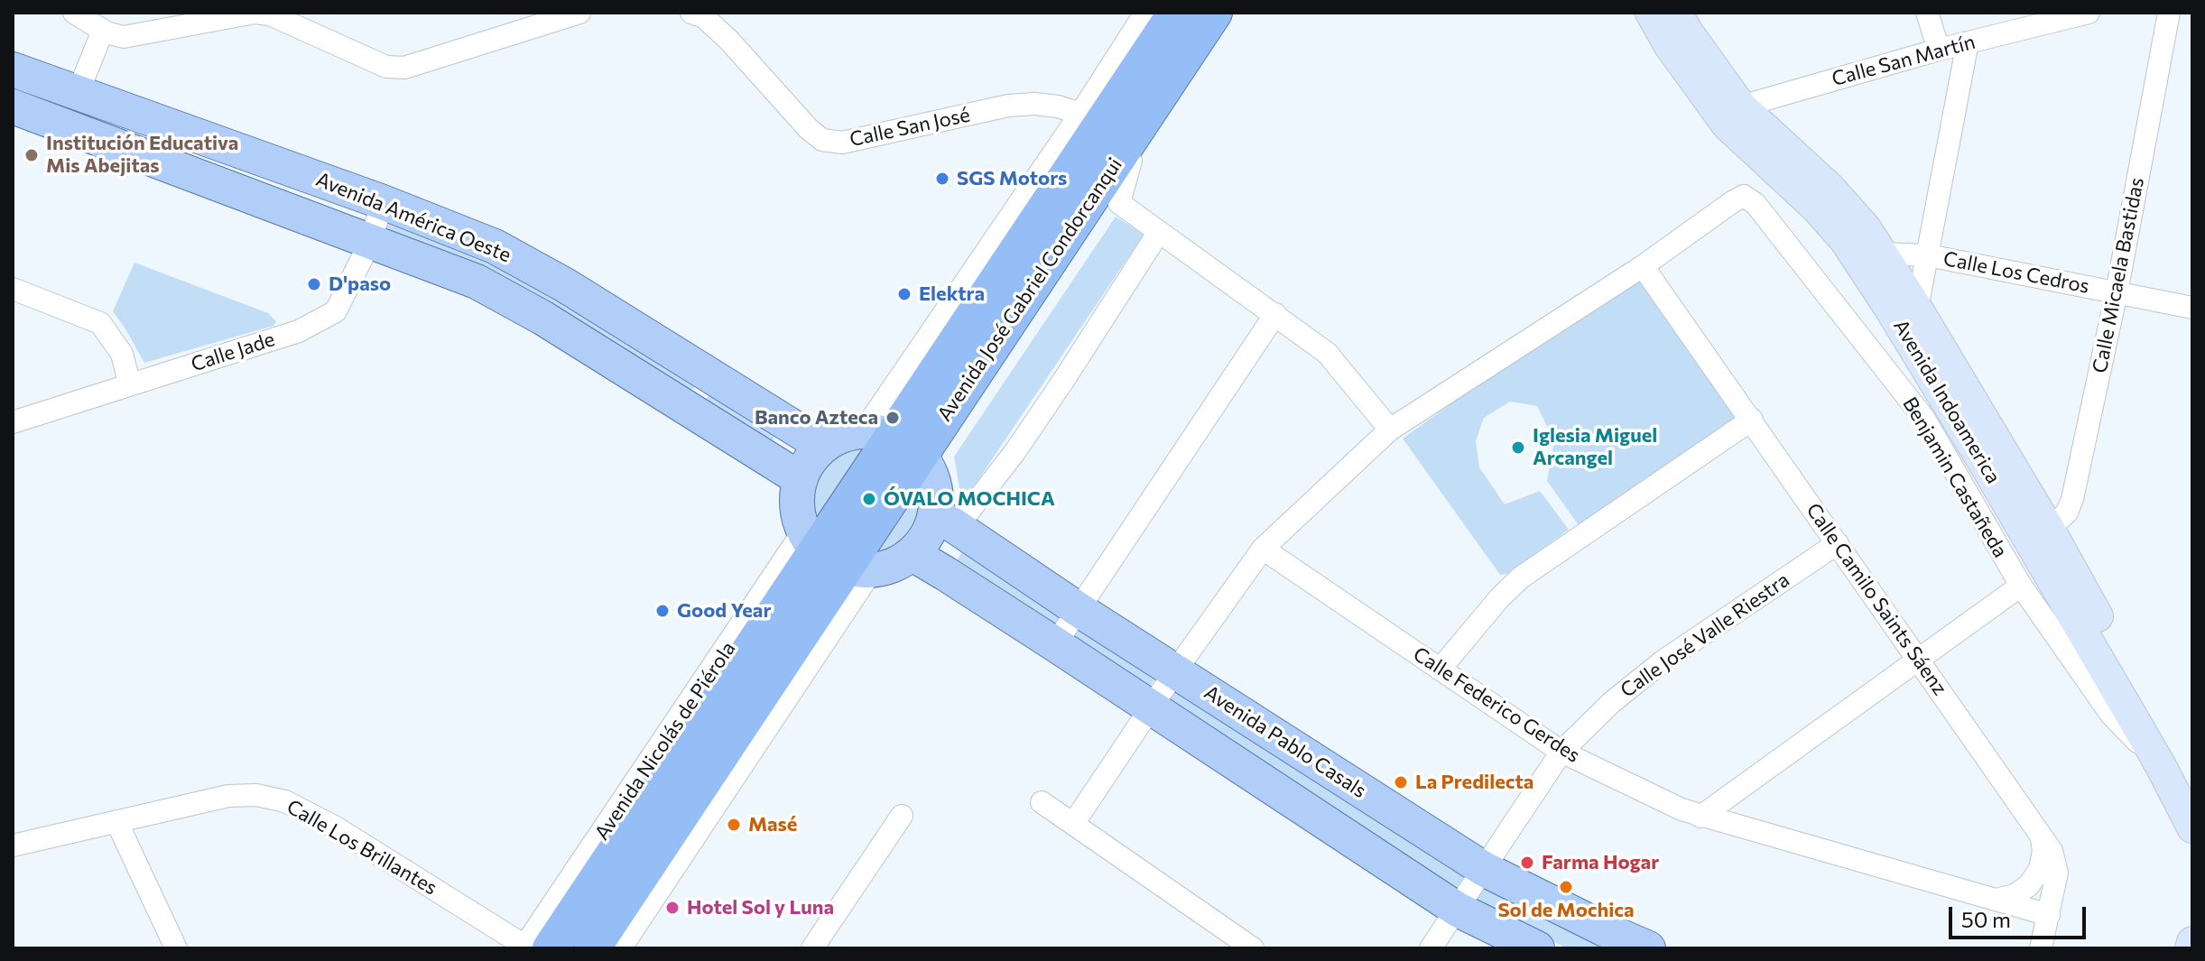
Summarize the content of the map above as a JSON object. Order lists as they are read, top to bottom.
{
  "streets": {
    "highway": ["Avenida José Gabriel Condorcanqui", "Avenida Nicolás de Piérola"],
    "main road": ["Avenida América Oeste", "Avenida Indoamerica", "Avenida Pablo Casals"],
    "street": [
      "Calle San Martín",
      "Calle San José",
      "Calle Los Cedros",
      "Calle Micaela Bastidas",
      "Calle Jade",
      "Benjamin Castañeda",
      "Calle Camilo Saints Sáenz",
      "Calle José Valle Riestra",
      "Calle Federico Gerdes",
      "Calle Los Brillantes"
    ]
  },
  "crossings": [
    ["Calle San Martín", "Avenida Indoamerica"],
    ["Calle San José", "Avenida José Gabriel Condorcanqui"],
    ["Avenida América Oeste", "Calle Jade"],
    ["Calle Los Cedros", "Calle Micaela Bastidas"],
    ["Calle Los Cedros", "Avenida Indoamerica"],
    ["Calle Micaela Bastidas", "Avenida Indoamerica"],
    ["Avenida José Gabriel Condorcanqui", "Avenida Nicolás de Piérola"],
    ["Avenida Indoamerica", "Benjamin Castañeda"],
    ["Benjamin Castañeda", "Calle Camilo Saints Sáenz"],
    ["Calle Camilo Saints Sáenz", "Calle José Valle Riestra"],
    ["Calle Camilo Saints Sáenz", "Calle Federico Gerdes"],
    ["Calle José Valle Riestra", "Calle Federico Gerdes"],
    ["Calle José Valle Riestra", "Avenida Pablo Casals"],
    ["Avenida Nicolás de Piérola", "Calle Los Brillantes"]
  ],
  "places": [
    "Institución Educativa Mis Abejitas",
    "SGS Motors",
    "D'paso",
    "Elektra",
    "Banco Azteca",
    "Iglesia Miguel Arcangel",
    "ÓVALO MOCHICA",
    "Good Year",
    "La Predilecta",
    "Masé",
    "Farma Hogar",
    "Sol de Mochica",
    "Hotel Sol y Luna"
  ],
  "scale_bar": "50 m"
}
